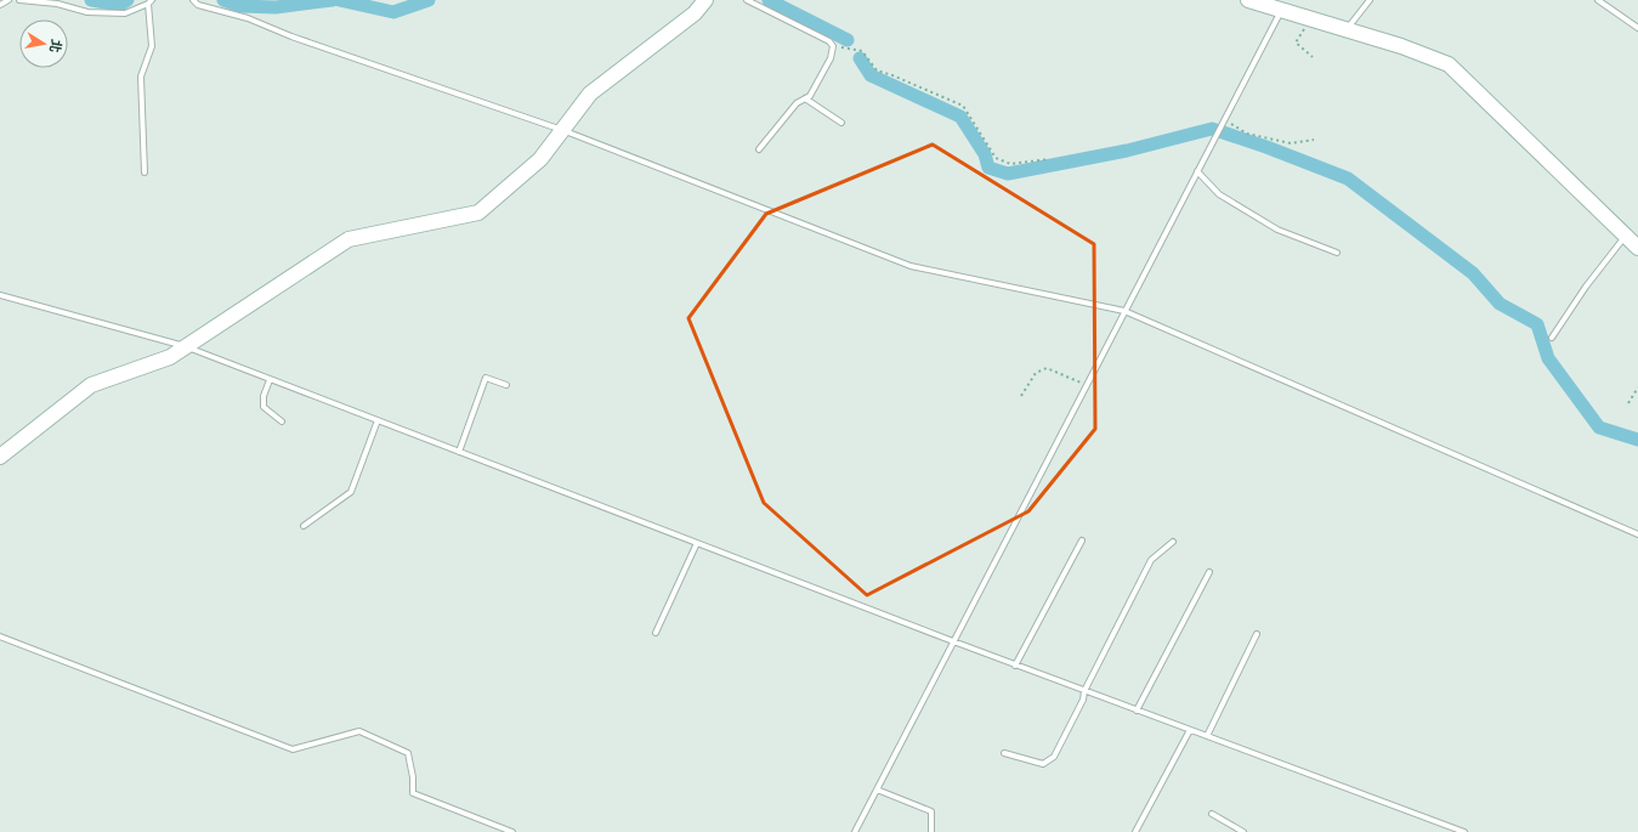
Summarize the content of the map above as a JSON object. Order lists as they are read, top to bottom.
{
  "north": "right"
}
